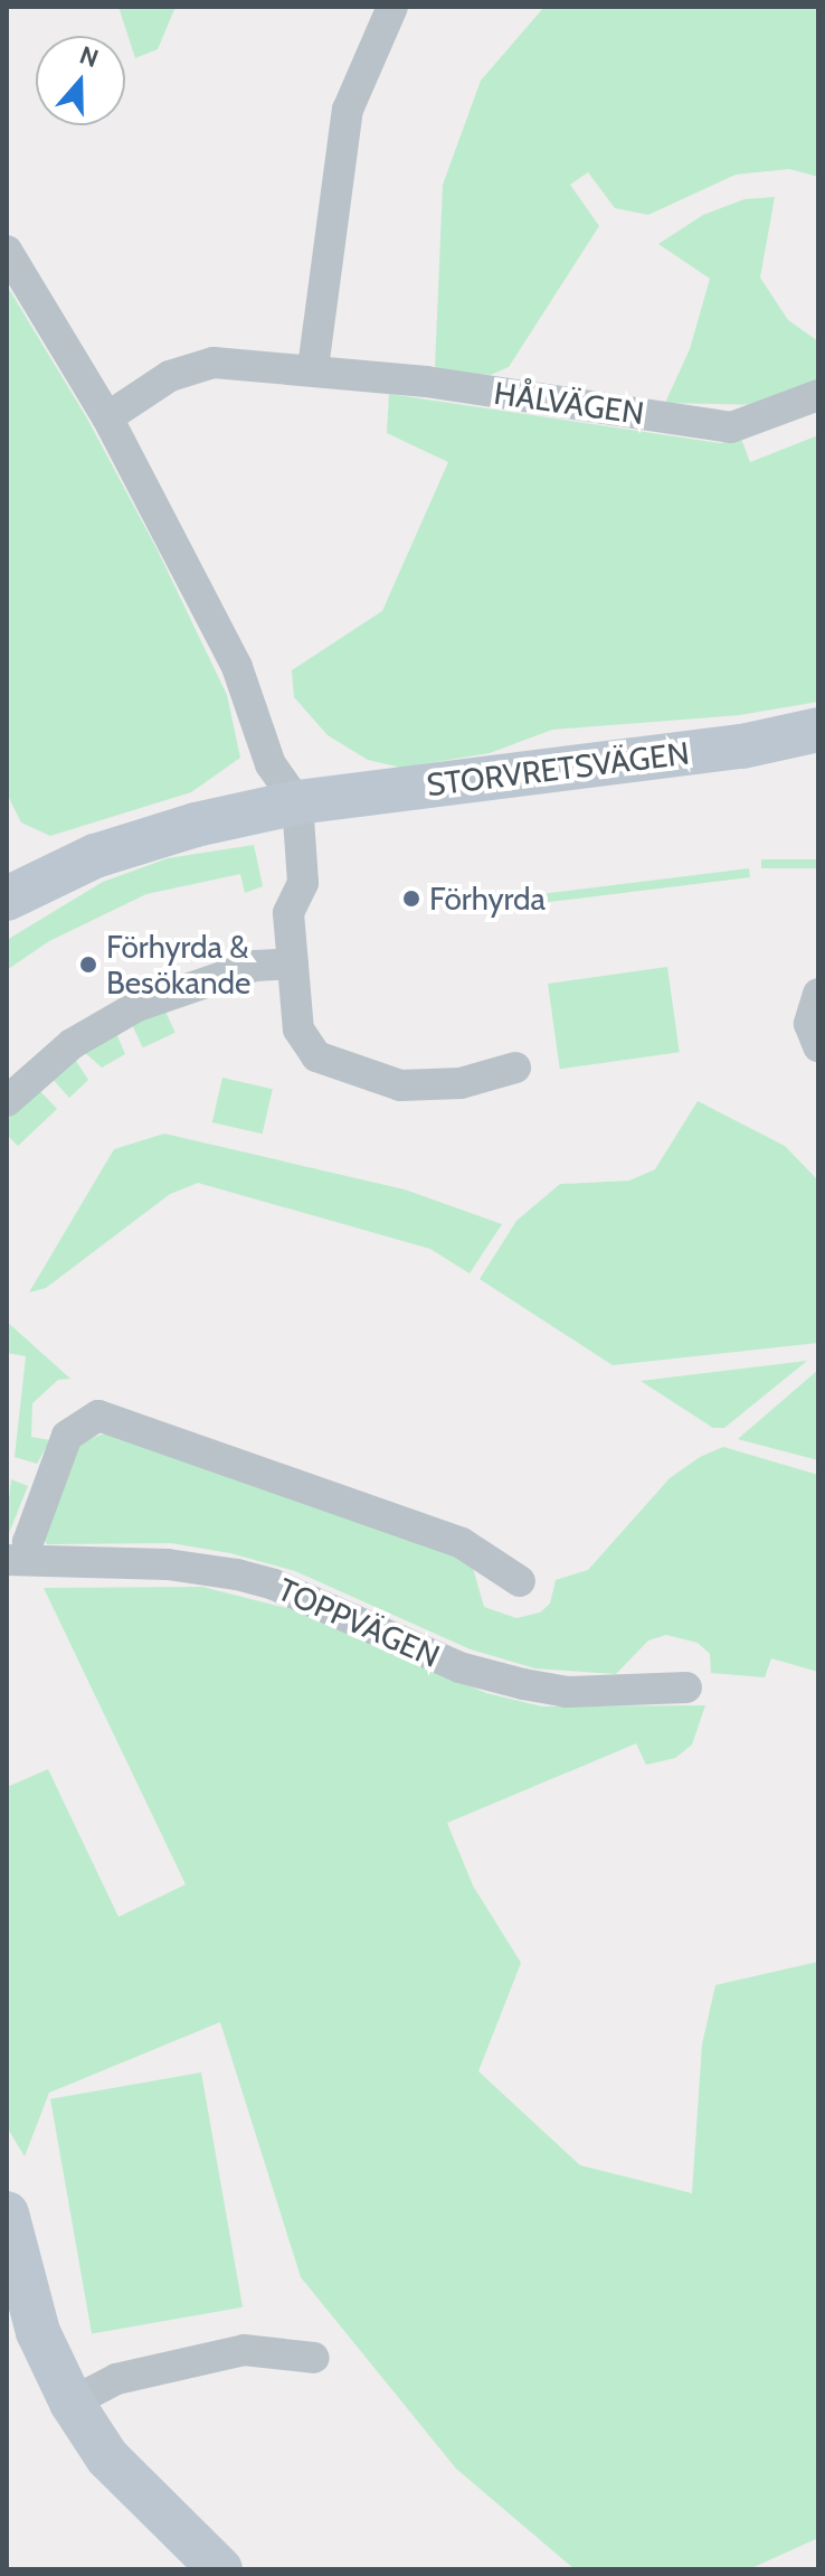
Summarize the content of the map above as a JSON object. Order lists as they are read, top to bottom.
{
  "streets": {
    "street": ["HÅLVÄGEN", "STORVRETSVÄGEN", "TOPPVÄGEN"]
  },
  "places": ["Förhyrda", "Förhyrda & Besökande"],
  "north": "top"
}
